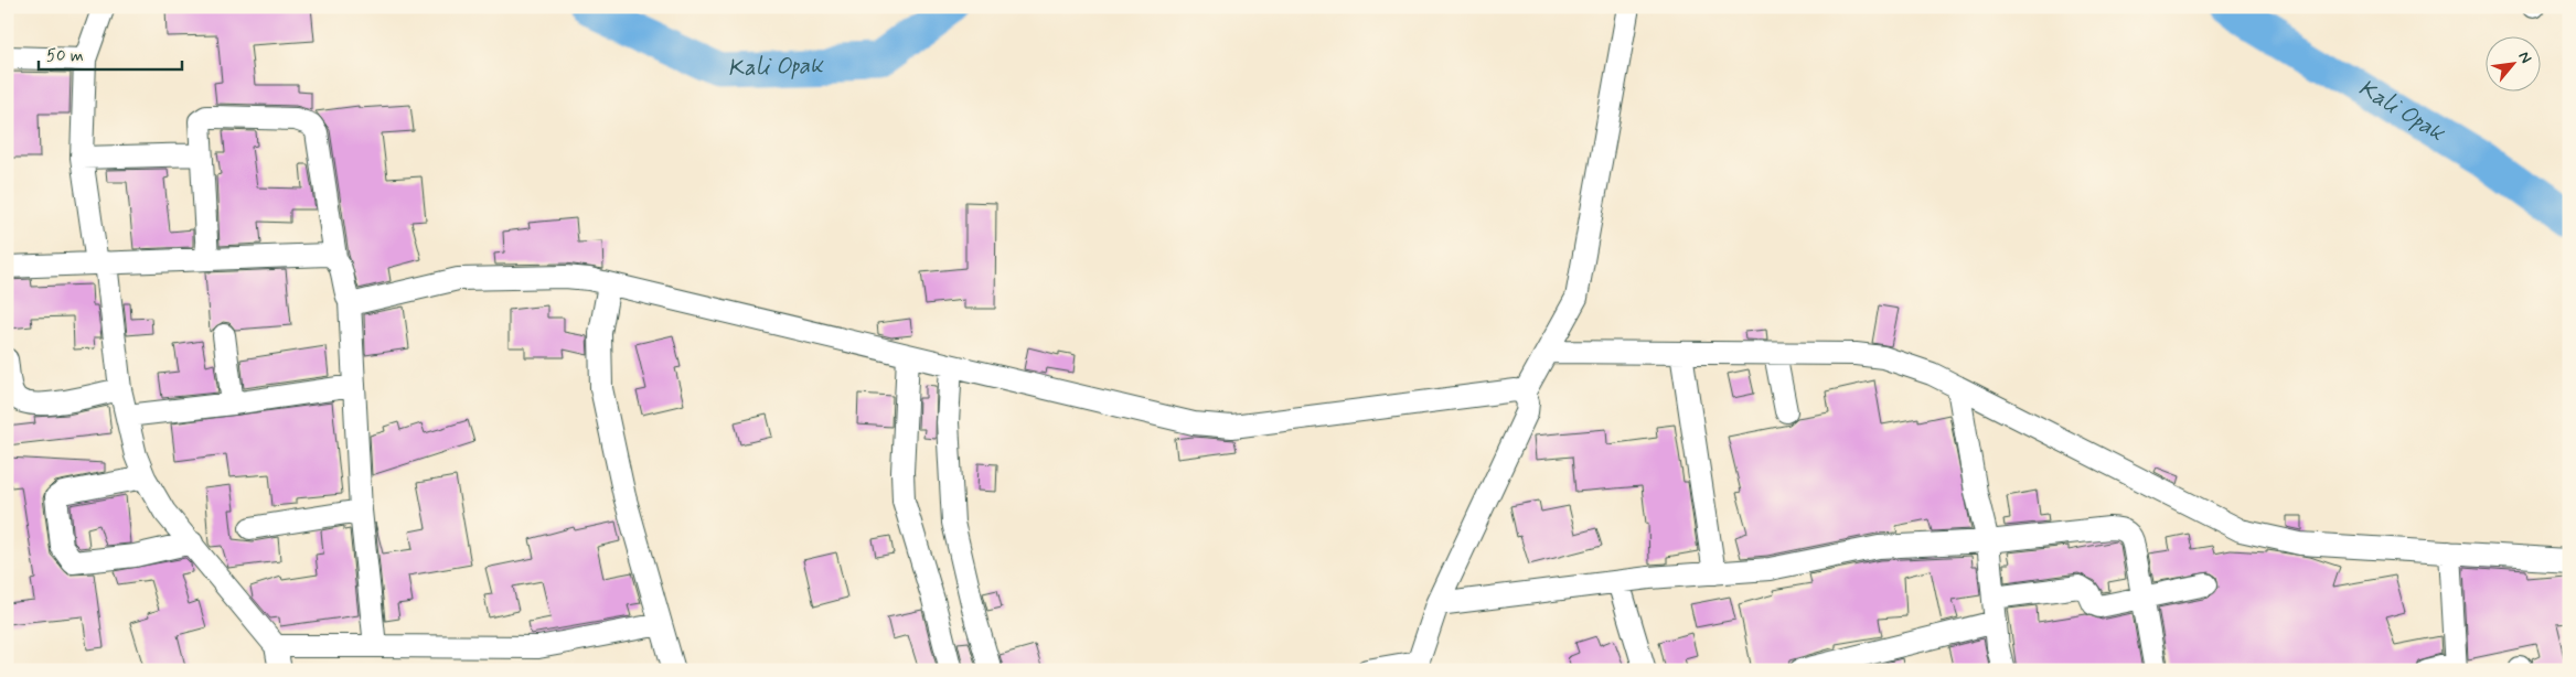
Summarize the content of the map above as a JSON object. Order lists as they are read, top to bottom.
{
  "water": ["Kali Opak"],
  "scale_bar": "50 m",
  "north": "top right"
}
